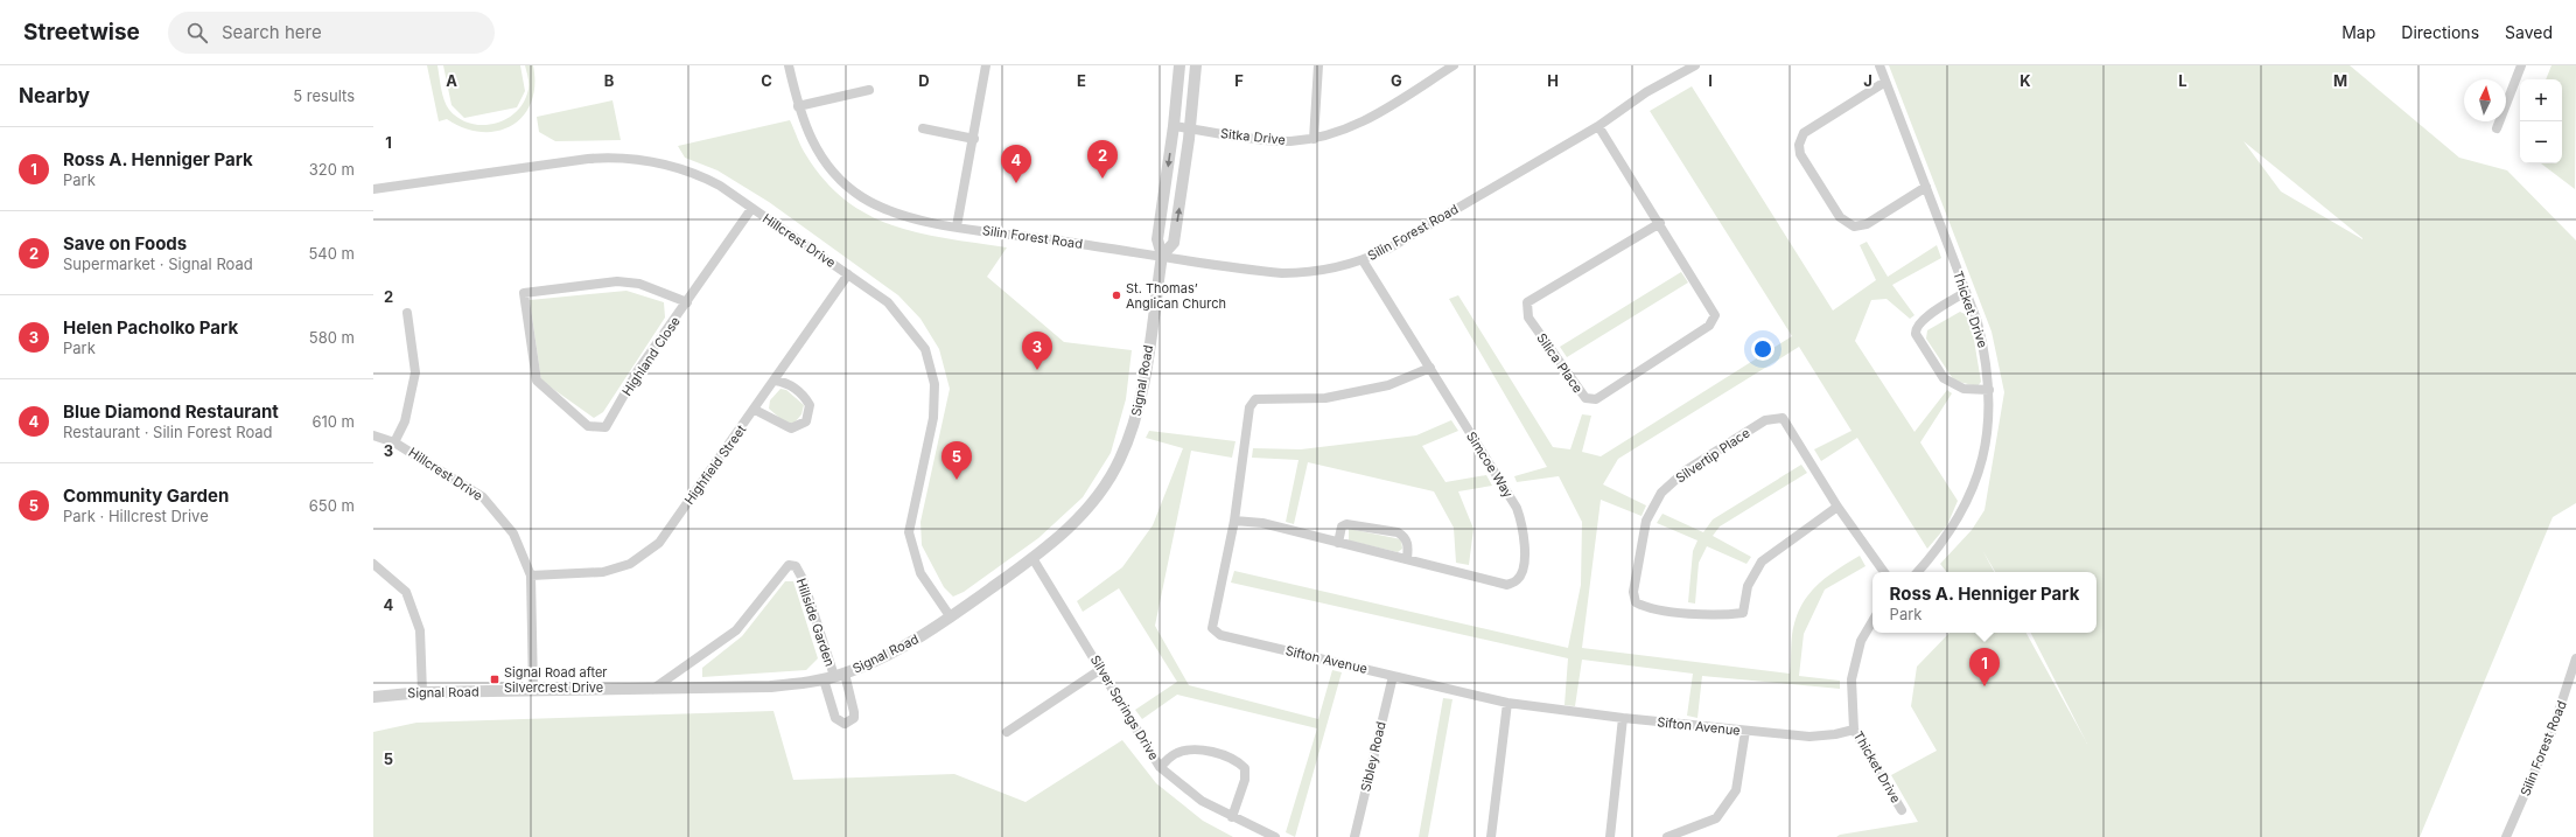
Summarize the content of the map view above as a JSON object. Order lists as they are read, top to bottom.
{
  "streets": {
    "street": [
      "Sitka Drive",
      "Silin Forest Road",
      "Hillcrest Drive",
      "Thicket Drive",
      "Highland Close",
      "Silica Place",
      "Signal Road",
      "Silvertip Place",
      "Highfield Street",
      "Simcoe Way",
      "Hillside Garden",
      "Sifton Avenue",
      "Silver Springs Drive",
      "Sibley Road"
    ]
  },
  "crossings": [
    ["Sitka Drive", "Signal Road"],
    ["Silin Forest Road", "Silica Place"],
    ["Silin Forest Road", "Signal Road"],
    ["Silin Forest Road", "Simcoe Way"],
    ["Hillcrest Drive", "Highland Close"],
    ["Hillcrest Drive", "Signal Road"],
    ["Hillcrest Drive", "Highfield Street"],
    ["Thicket Drive", "Sifton Avenue"],
    ["Signal Road", "Hillside Garden"],
    ["Signal Road", "Silver Springs Drive"],
    ["Simcoe Way", "Sifton Avenue"],
    ["Sifton Avenue", "Sibley Road"]
  ],
  "places": {
    "other": ["St. Thomas’ Anglican Church"],
    "transit": ["Signal Road after Silvercrest Drive"]
  },
  "north": "top",
  "page": {
    "header": "Streetwise",
    "search": "Search here",
    "nav": ["Map", "Directions", "Saved"],
    "heading": ["Nearby", "5 results"],
    "map_buttons": ["+", "−"],
    "list": [
      {
        "mark": "1",
        "name": "Ross A. Henniger Park",
        "note": "Park",
        "value": "320 m"
      },
      {
        "mark": "2",
        "name": "Save on Foods",
        "note": "Supermarket · Signal Road",
        "value": "540 m"
      },
      {
        "mark": "3",
        "name": "Helen Pacholko Park",
        "note": "Park",
        "value": "580 m"
      },
      {
        "mark": "4",
        "name": "Blue Diamond Restaurant",
        "note": "Restaurant · Silin Forest Road",
        "value": "610 m"
      },
      {
        "mark": "5",
        "name": "Community Garden",
        "note": "Park · Hillcrest Drive",
        "value": "650 m"
      }
    ],
    "pins": [
      "2",
      "4",
      "3",
      "5",
      "1"
    ],
    "popup": ["Ross A. Henniger Park", "Park"]
  },
  "grid": {
    "columns": [
      "A",
      "B",
      "C",
      "D",
      "E",
      "F",
      "G",
      "H",
      "I",
      "J",
      "K",
      "L",
      "M"
    ],
    "rows": [
      "1",
      "2",
      "3",
      "4",
      "5"
    ]
  }
}
